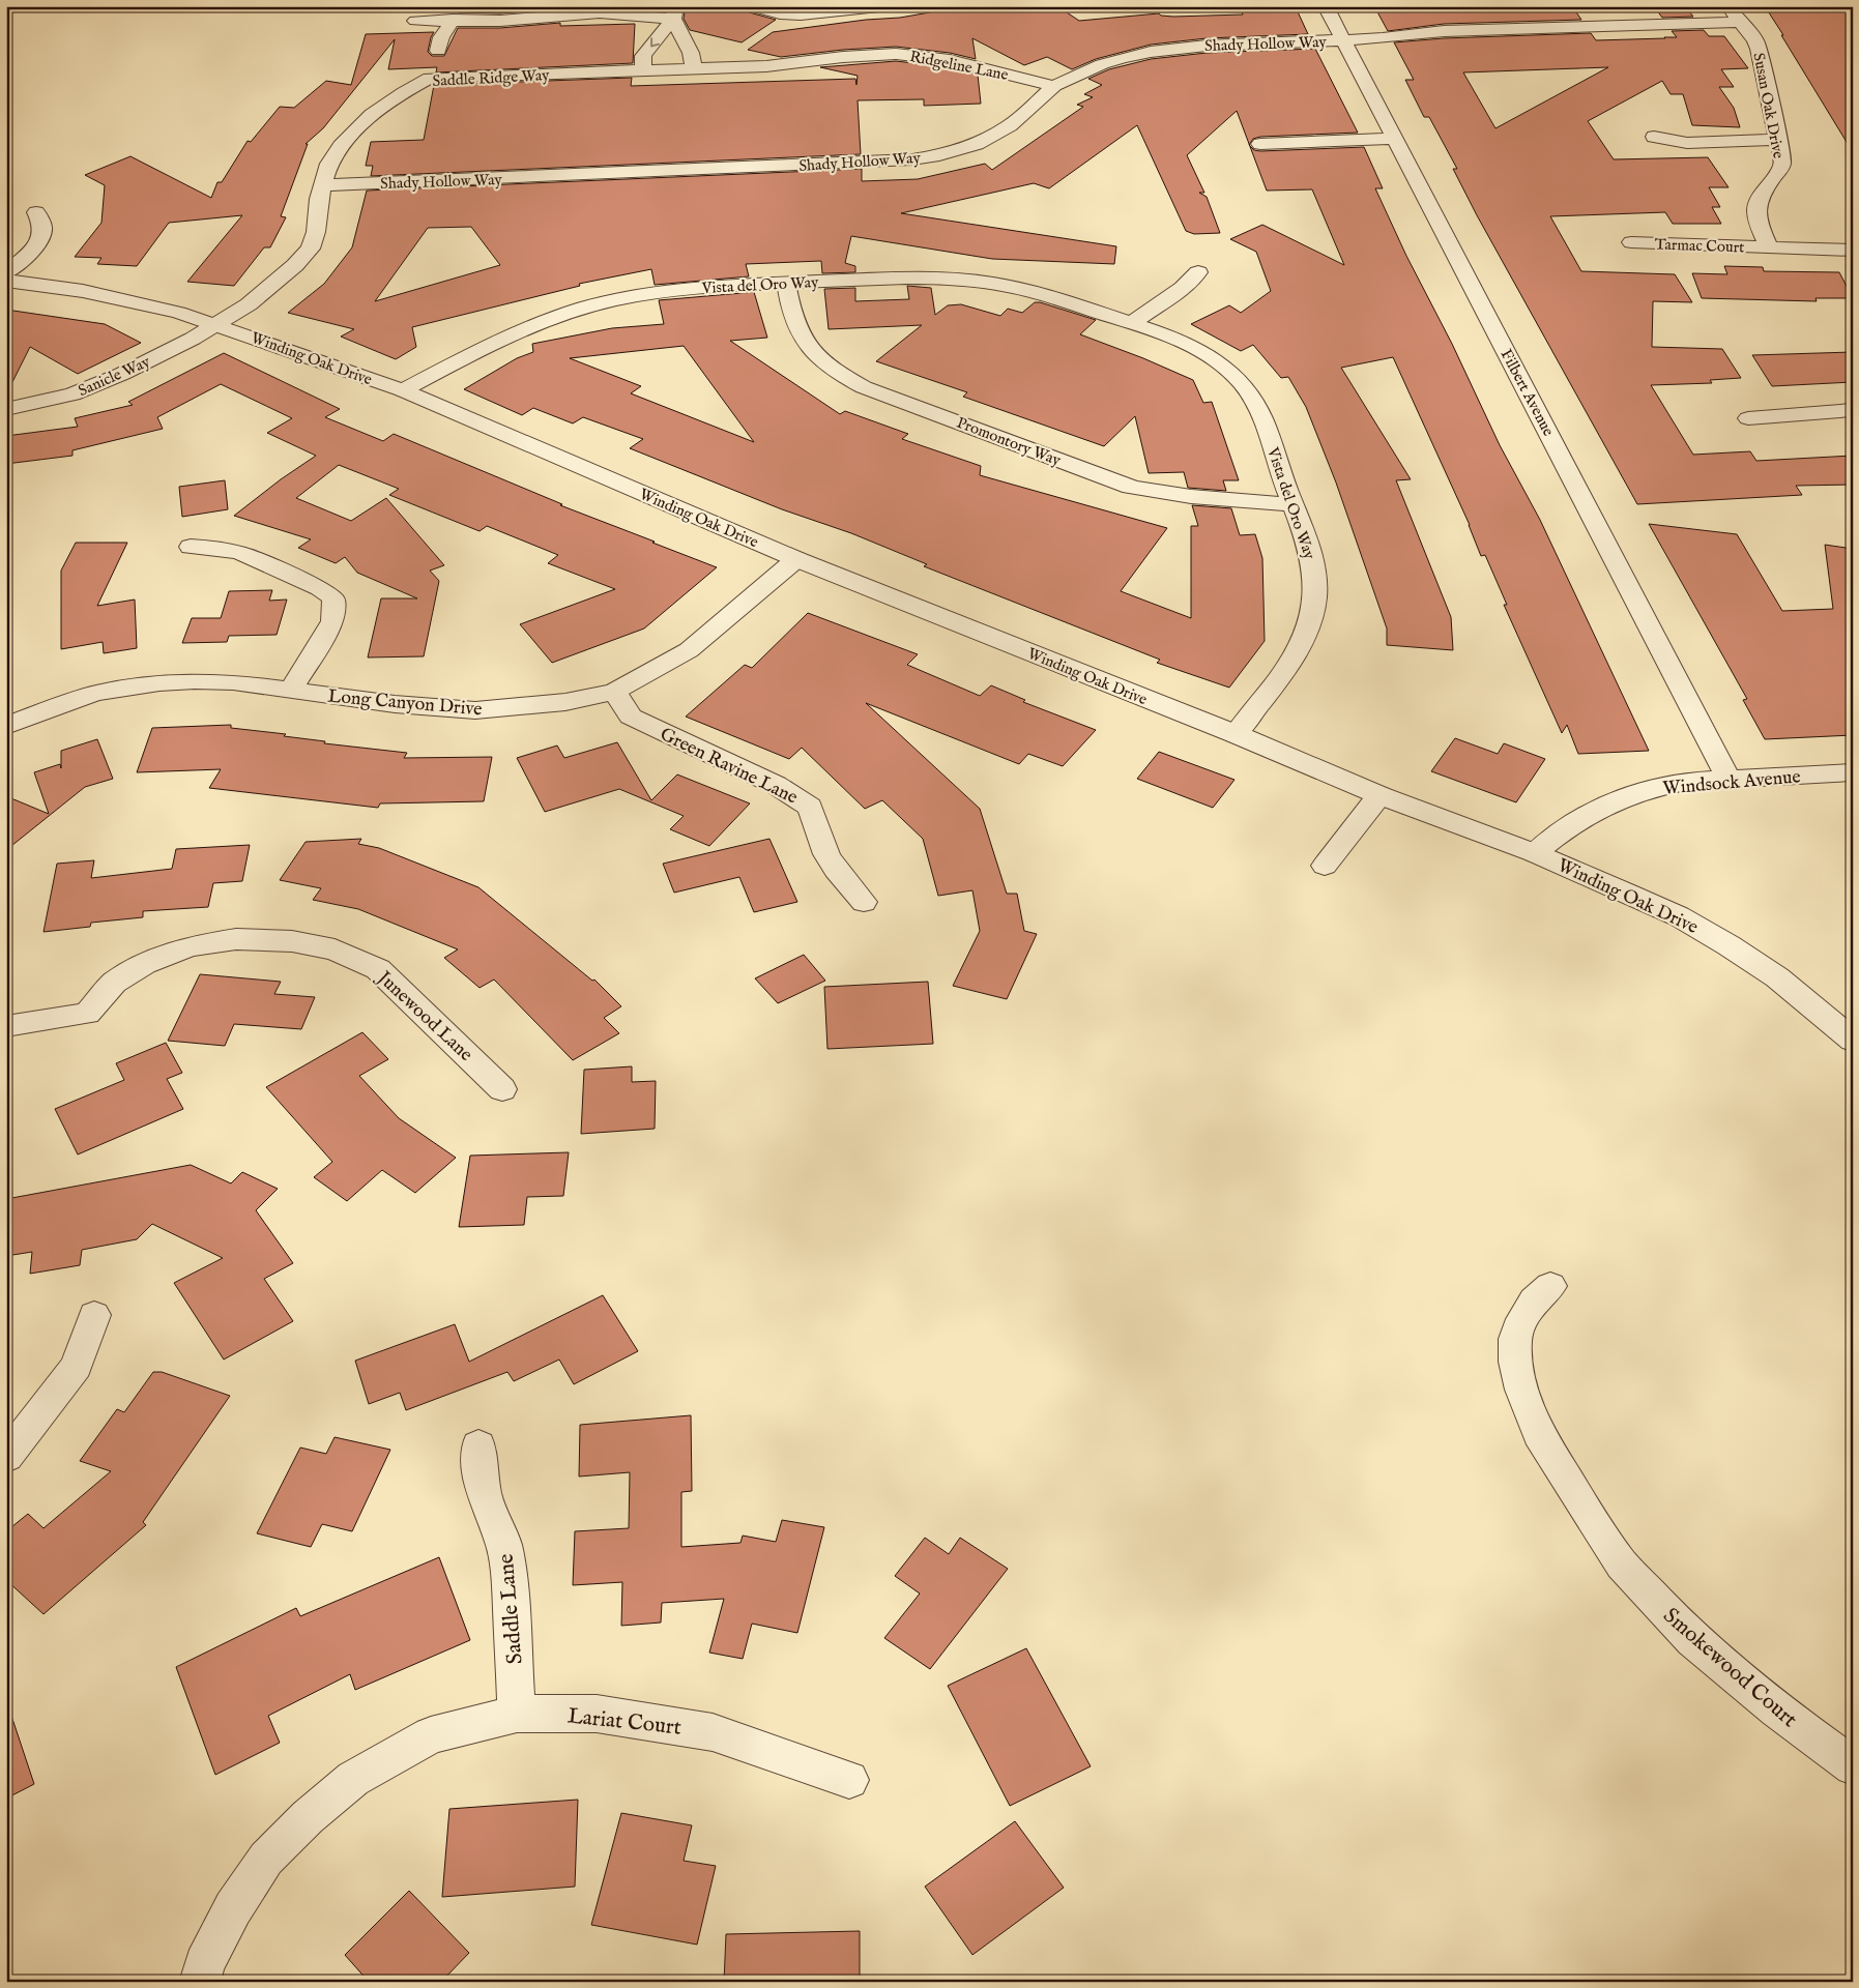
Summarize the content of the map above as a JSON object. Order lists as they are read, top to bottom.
{
  "streets": {
    "street": [
      "Shady Hollow Way",
      "Ridgeline Lane",
      "Saddle Ridge Way",
      "Susan Oak Drive",
      "Tarmac Court",
      "Vista del Oro Way",
      "Winding Oak Drive",
      "Sanicle Way",
      "Filbert Avenue",
      "Promontory Way",
      "Long Canyon Drive",
      "Green Ravine Lane",
      "Windsock Avenue",
      "Junewood Lane",
      "Saddle Lane",
      "Smokewood Court",
      "Lariat Court"
    ]
  },
  "crossings": [
    ["Shady Hollow Way", "Ridgeline Lane"],
    ["Shady Hollow Way", "Saddle Ridge Way"],
    ["Shady Hollow Way", "Susan Oak Drive"],
    ["Shady Hollow Way", "Filbert Avenue"],
    ["Ridgeline Lane", "Saddle Ridge Way"],
    ["Saddle Ridge Way", "Winding Oak Drive"],
    ["Saddle Ridge Way", "Sanicle Way"],
    ["Susan Oak Drive", "Tarmac Court"],
    ["Vista del Oro Way", "Winding Oak Drive"],
    ["Vista del Oro Way", "Promontory Way"],
    ["Winding Oak Drive", "Sanicle Way"],
    ["Winding Oak Drive", "Long Canyon Drive"],
    ["Winding Oak Drive", "Windsock Avenue"],
    ["Filbert Avenue", "Windsock Avenue"],
    ["Long Canyon Drive", "Green Ravine Lane"],
    ["Saddle Lane", "Lariat Court"]
  ]
}
